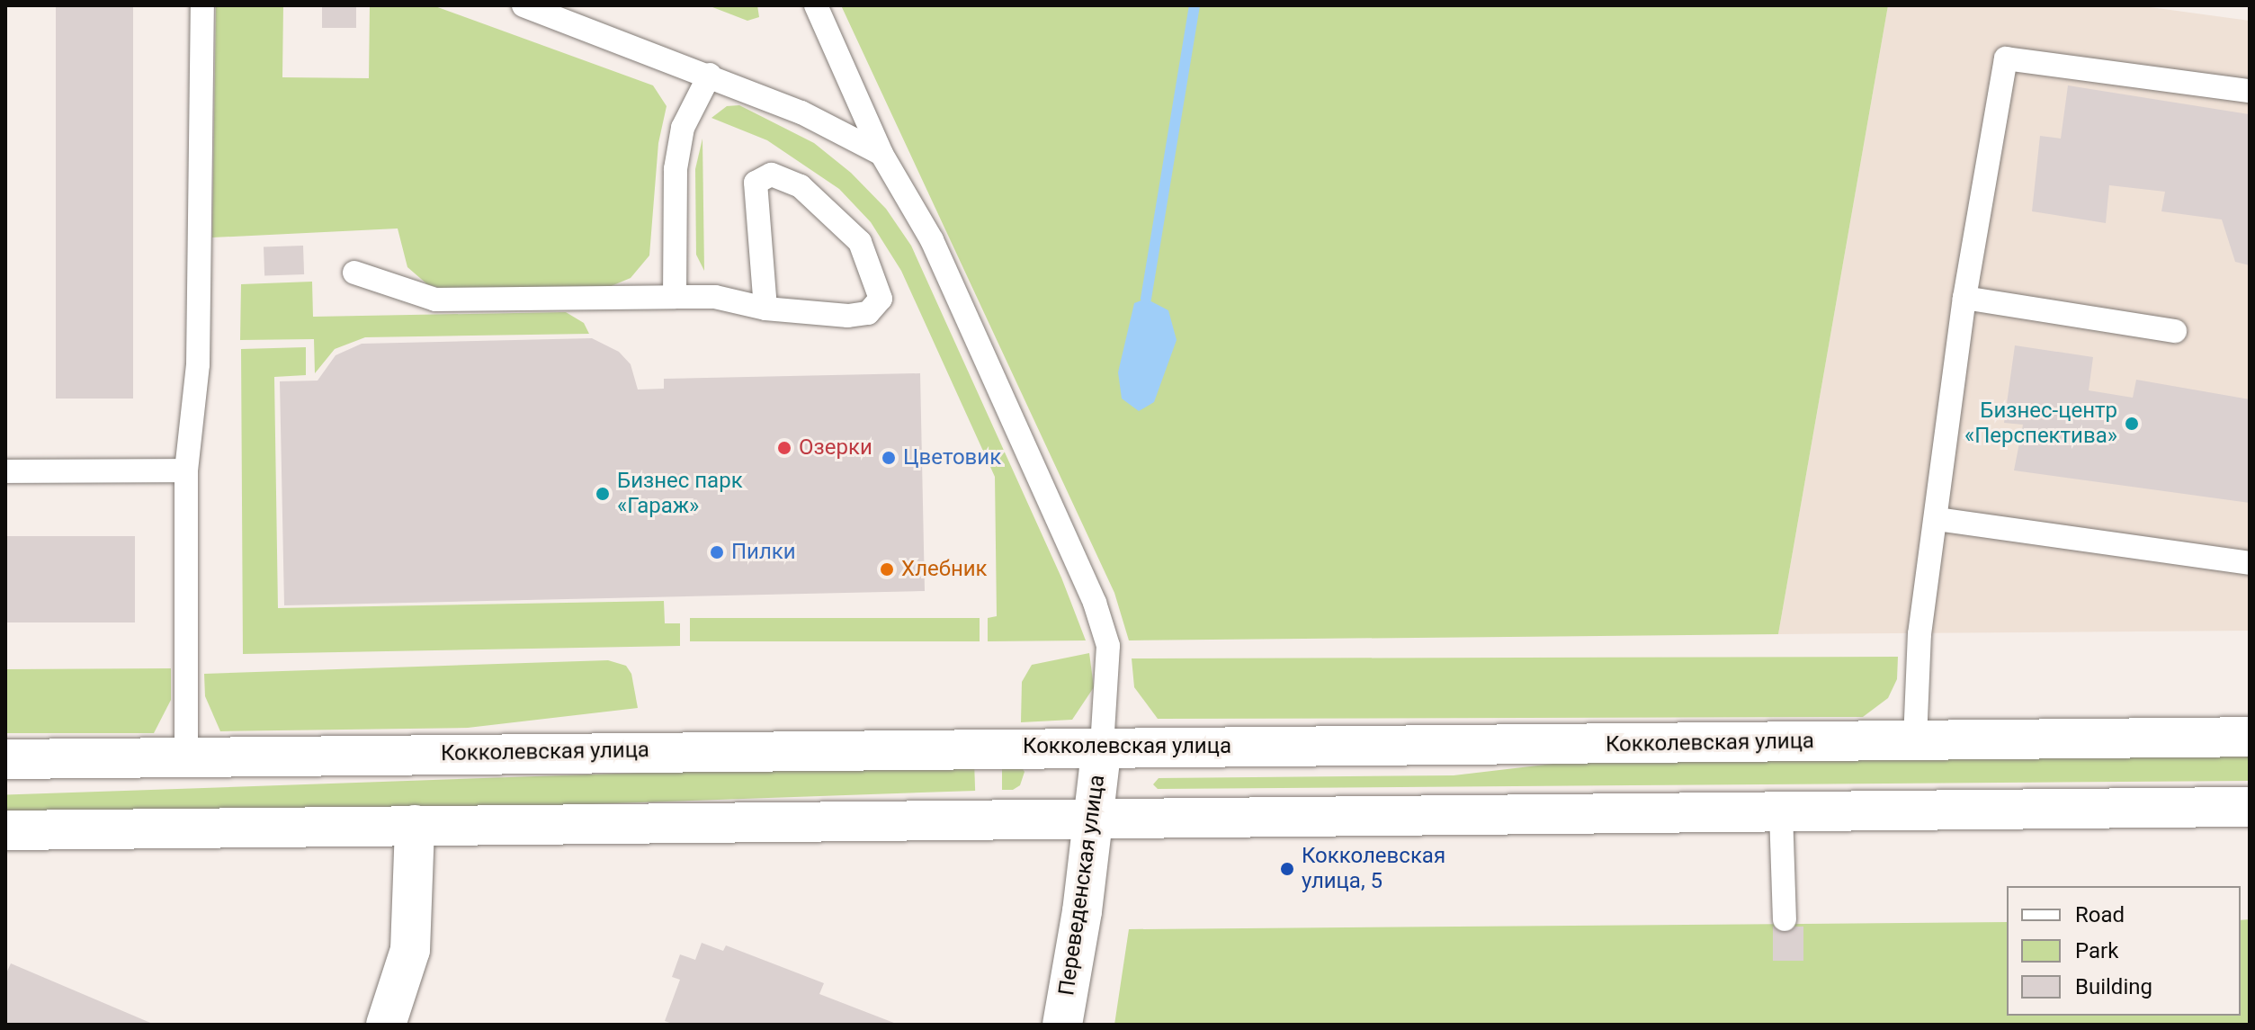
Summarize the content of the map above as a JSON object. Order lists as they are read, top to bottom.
{
  "streets": {
    "street": ["Кокколевская улица", "Переведенская улица"]
  },
  "crossings": [
    ["Кокколевская улица", "Переведенская улица"]
  ],
  "places": [
    "Бизнес-центр «Перспектива»",
    "Озерки",
    "Цветовик",
    "Бизнес парк «Гараж»",
    "Пилки",
    "Хлебник",
    "Кокколевская улица, 5"
  ],
  "legend": ["Road", "Park", "Building"]
}
